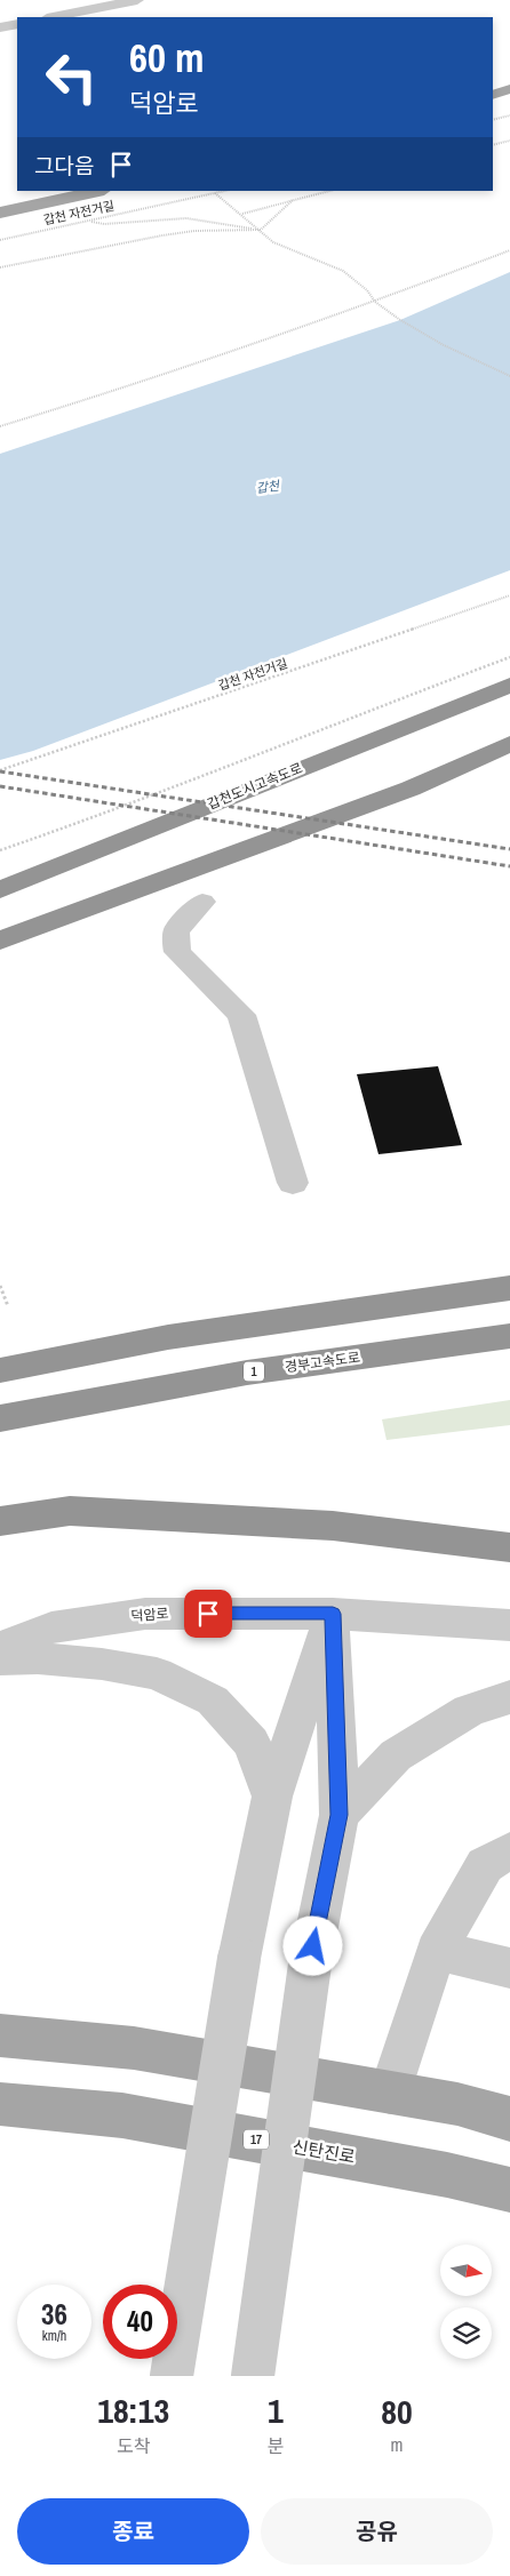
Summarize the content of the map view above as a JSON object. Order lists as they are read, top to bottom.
{
  "streets": {
    "highway": ["갑천도시고속도로", "경부고속도로", "1"],
    "main road": ["17", "신탄진로"],
    "street": ["덕암로"],
    "path": ["갑천 자전거길"]
  },
  "water": ["갑천"],
  "north": "right",
  "page": {
    "turn": ["60 m", "덕암로"],
    "then": "그다음",
    "speed": "36 km/h",
    "limit": "40",
    "eta": [
      "18:13",
      "도착",
      "1",
      "분",
      "80",
      "m"
    ],
    "buttons": ["종료", "공유"]
  }
}
